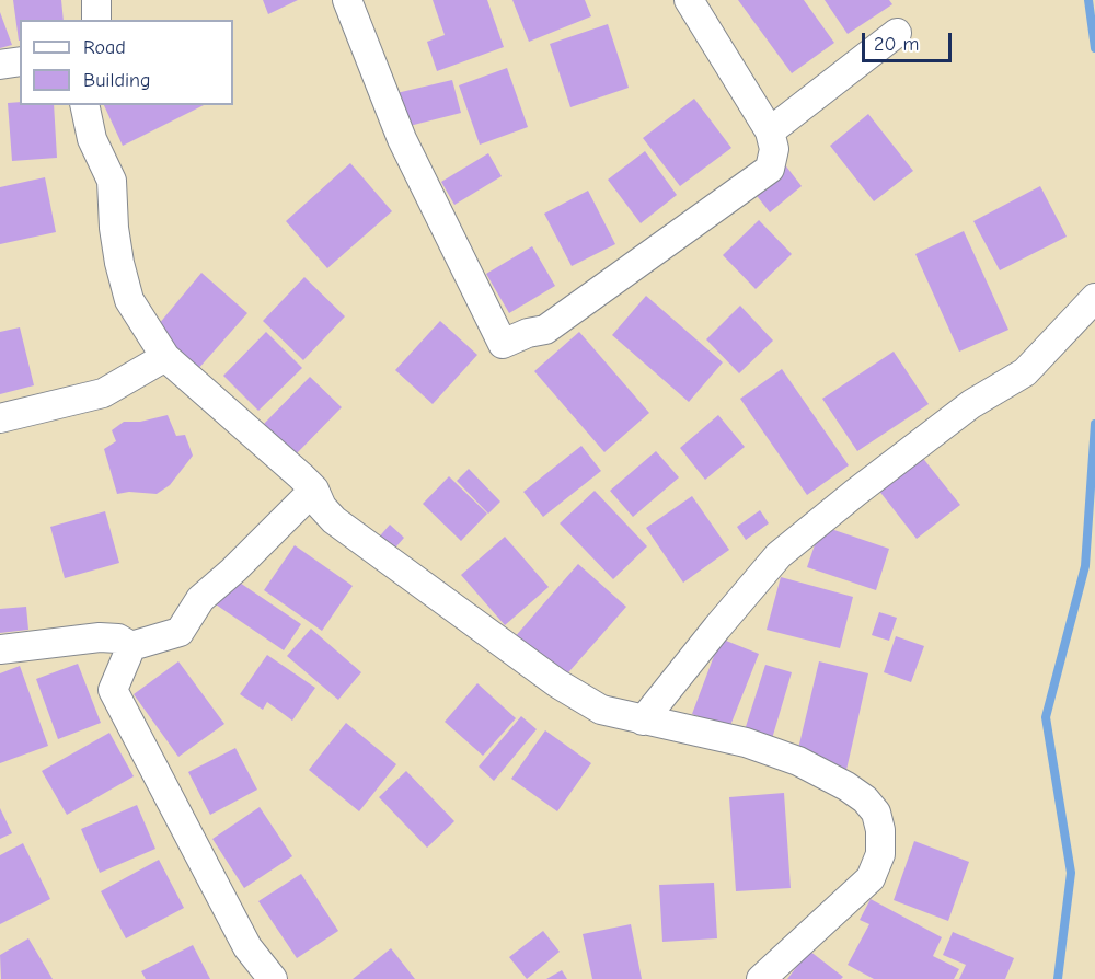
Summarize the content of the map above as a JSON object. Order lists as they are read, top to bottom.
{
  "legend": ["Road", "Building"],
  "scale_bar": "20 m"
}
